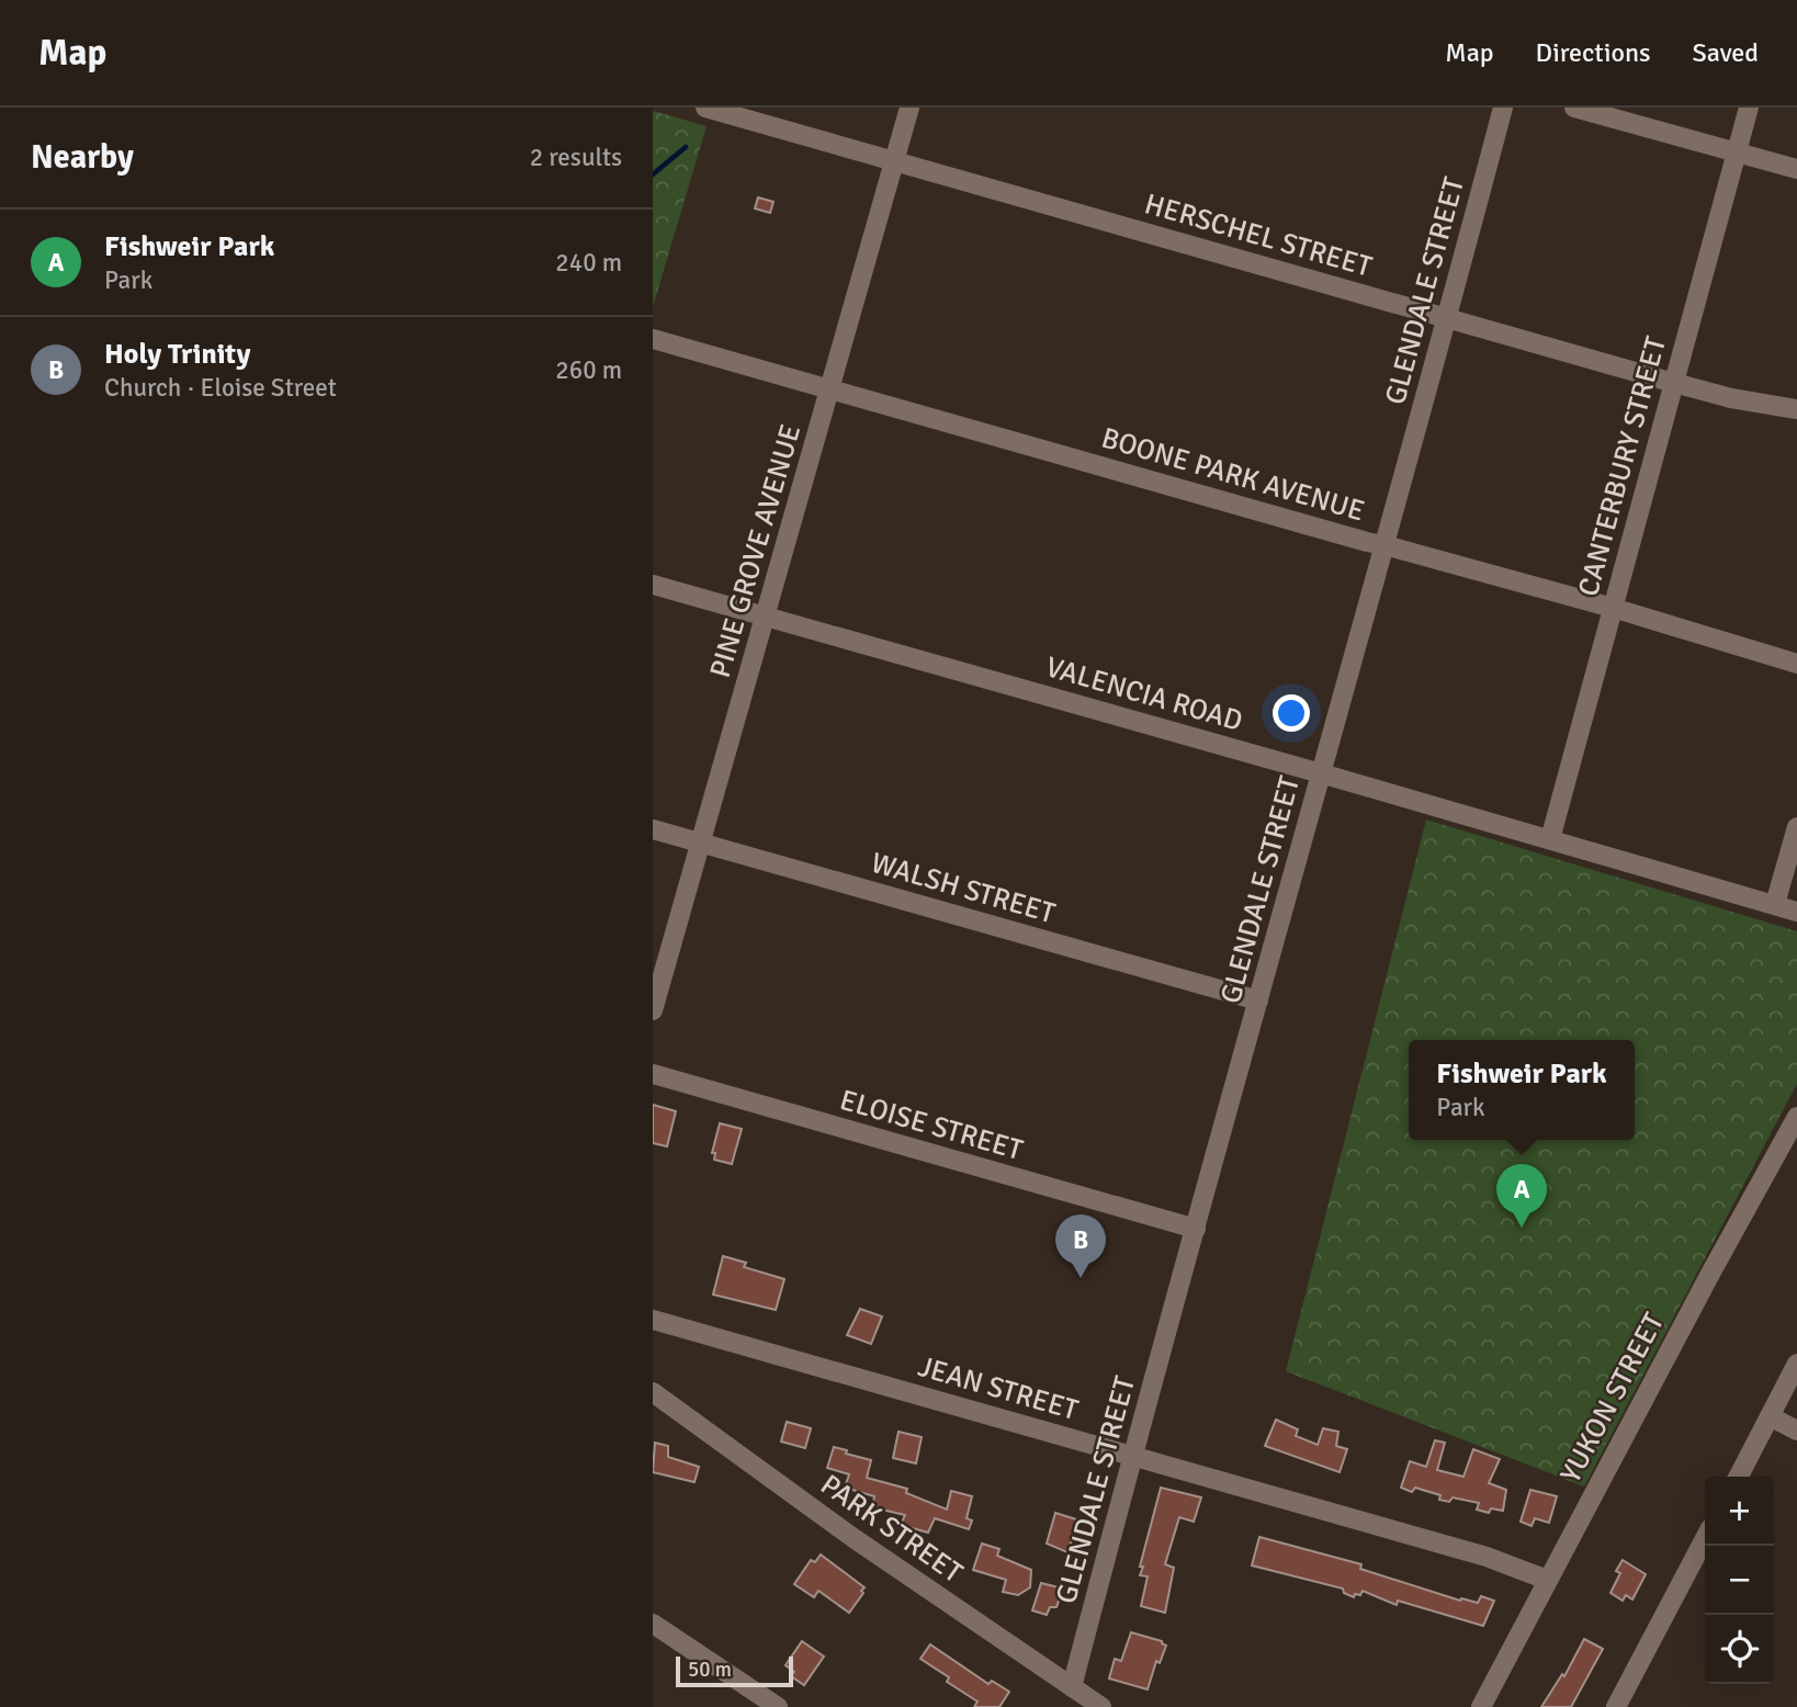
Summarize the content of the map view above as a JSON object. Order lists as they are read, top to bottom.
{
  "streets": {
    "street": [
      "HERSCHEL STREET",
      "GLENDALE STREET",
      "CANTERBURY STREET",
      "BOONE PARK AVENUE",
      "PINE GROVE AVENUE",
      "VALENCIA ROAD",
      "WALSH STREET",
      "ELOISE STREET",
      "JEAN STREET",
      "YUKON STREET",
      "PARK STREET"
    ]
  },
  "crossings": [
    ["HERSCHEL STREET", "GLENDALE STREET"],
    ["HERSCHEL STREET", "CANTERBURY STREET"],
    ["HERSCHEL STREET", "PINE GROVE AVENUE"],
    ["GLENDALE STREET", "BOONE PARK AVENUE"],
    ["GLENDALE STREET", "VALENCIA ROAD"],
    ["GLENDALE STREET", "WALSH STREET"],
    ["GLENDALE STREET", "ELOISE STREET"],
    ["GLENDALE STREET", "JEAN STREET"],
    ["GLENDALE STREET", "PARK STREET"],
    ["CANTERBURY STREET", "BOONE PARK AVENUE"],
    ["CANTERBURY STREET", "VALENCIA ROAD"],
    ["BOONE PARK AVENUE", "PINE GROVE AVENUE"],
    ["PINE GROVE AVENUE", "VALENCIA ROAD"],
    ["PINE GROVE AVENUE", "WALSH STREET"],
    ["JEAN STREET", "YUKON STREET"]
  ],
  "scale_bar": "50 m",
  "page": {
    "header": "Map",
    "nav": ["Map", "Directions", "Saved"],
    "heading": ["Nearby", "2 results"],
    "list": [
      {
        "mark": "A",
        "name": "Fishweir Park",
        "note": "Park",
        "value": "240 m"
      },
      {
        "mark": "B",
        "name": "Holy Trinity",
        "note": "Church · Eloise Street",
        "value": "260 m"
      }
    ],
    "popup": ["Fishweir Park", "Park"],
    "pins": ["A", "B"],
    "map_buttons": ["+", "−"],
    "scale": "50 m"
  }
}
